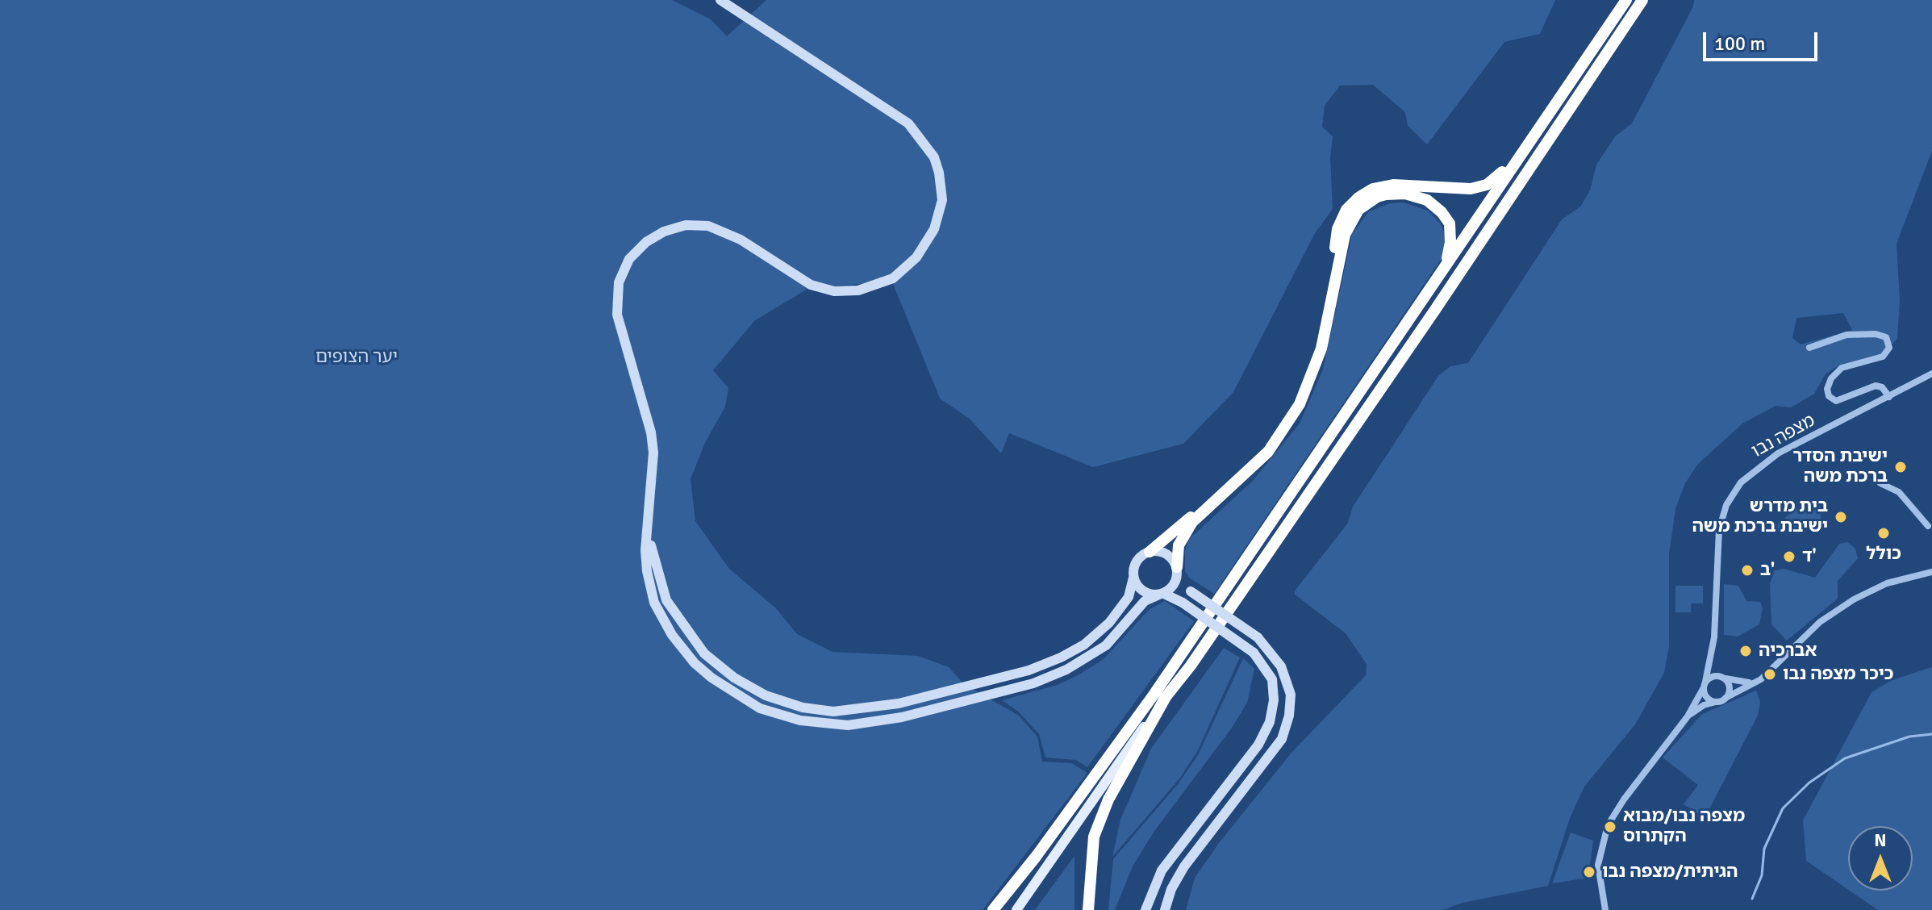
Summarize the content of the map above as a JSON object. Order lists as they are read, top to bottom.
{
  "streets": {
    "street": ["מצפה נבו"]
  },
  "parks": ["יער הצופים"],
  "places": [
    "ישיבת הסדר ברכת משה",
    "בית מדרש ישיבת ברכת משה",
    "כולל",
    "ד'",
    "ב'",
    "אברכיה",
    "כיכר מצפה נבו",
    "מצפה נבו/מבוא הקתרוס",
    "הגיתית/מצפה נבו"
  ],
  "scale_bar": "100 m",
  "north": "top"
}
